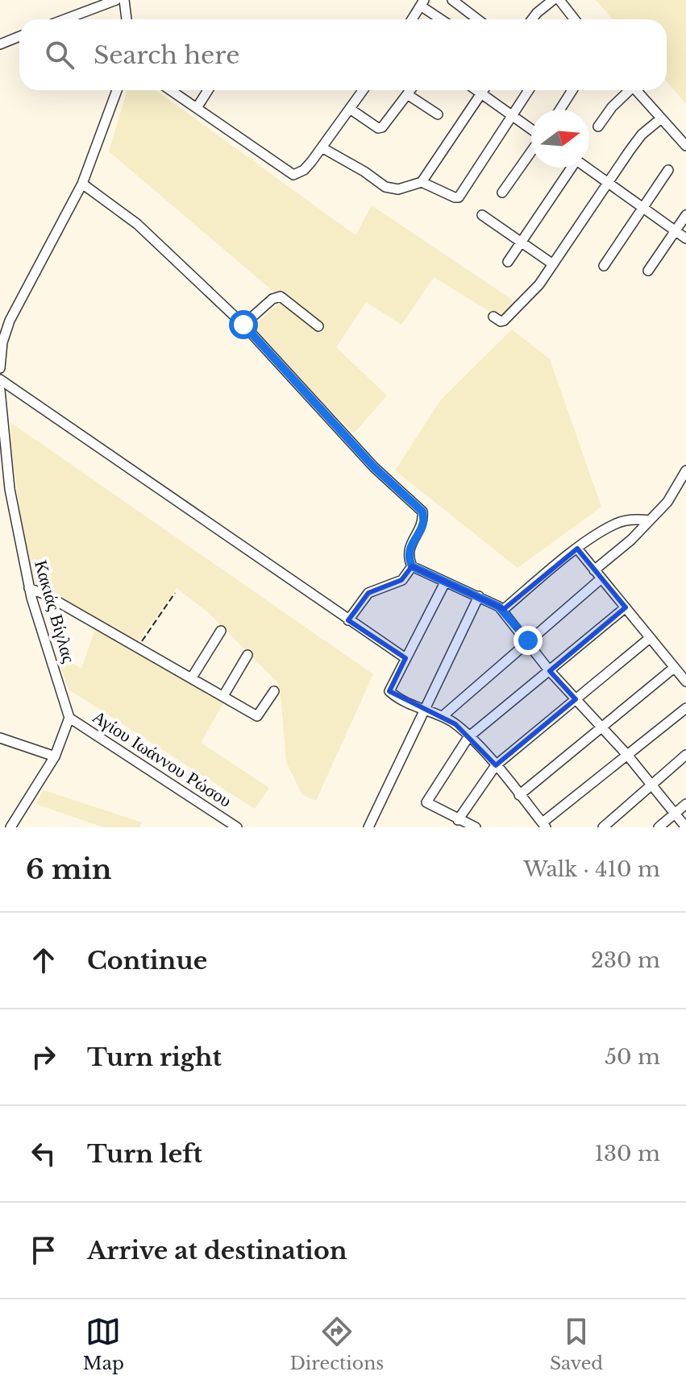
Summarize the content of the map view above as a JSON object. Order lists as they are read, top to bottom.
{
  "streets": {
    "street": ["Κακιάς Βίγλας", "Αγίου Ιωάννου Ρώσου"]
  },
  "crossings": [
    ["Κακιάς Βίγλας", "Αγίου Ιωάννου Ρώσου"]
  ],
  "north": "right",
  "page": {
    "search": "Search here",
    "heading": ["6 min", "Walk · 410 m"],
    "list": [
      ["Continue", "230 m"],
      ["Turn right", "50 m"],
      ["Turn left", "130 m"],
      "Arrive at destination"
    ],
    "nav": ["Map", "Directions", "Saved"]
  }
}
